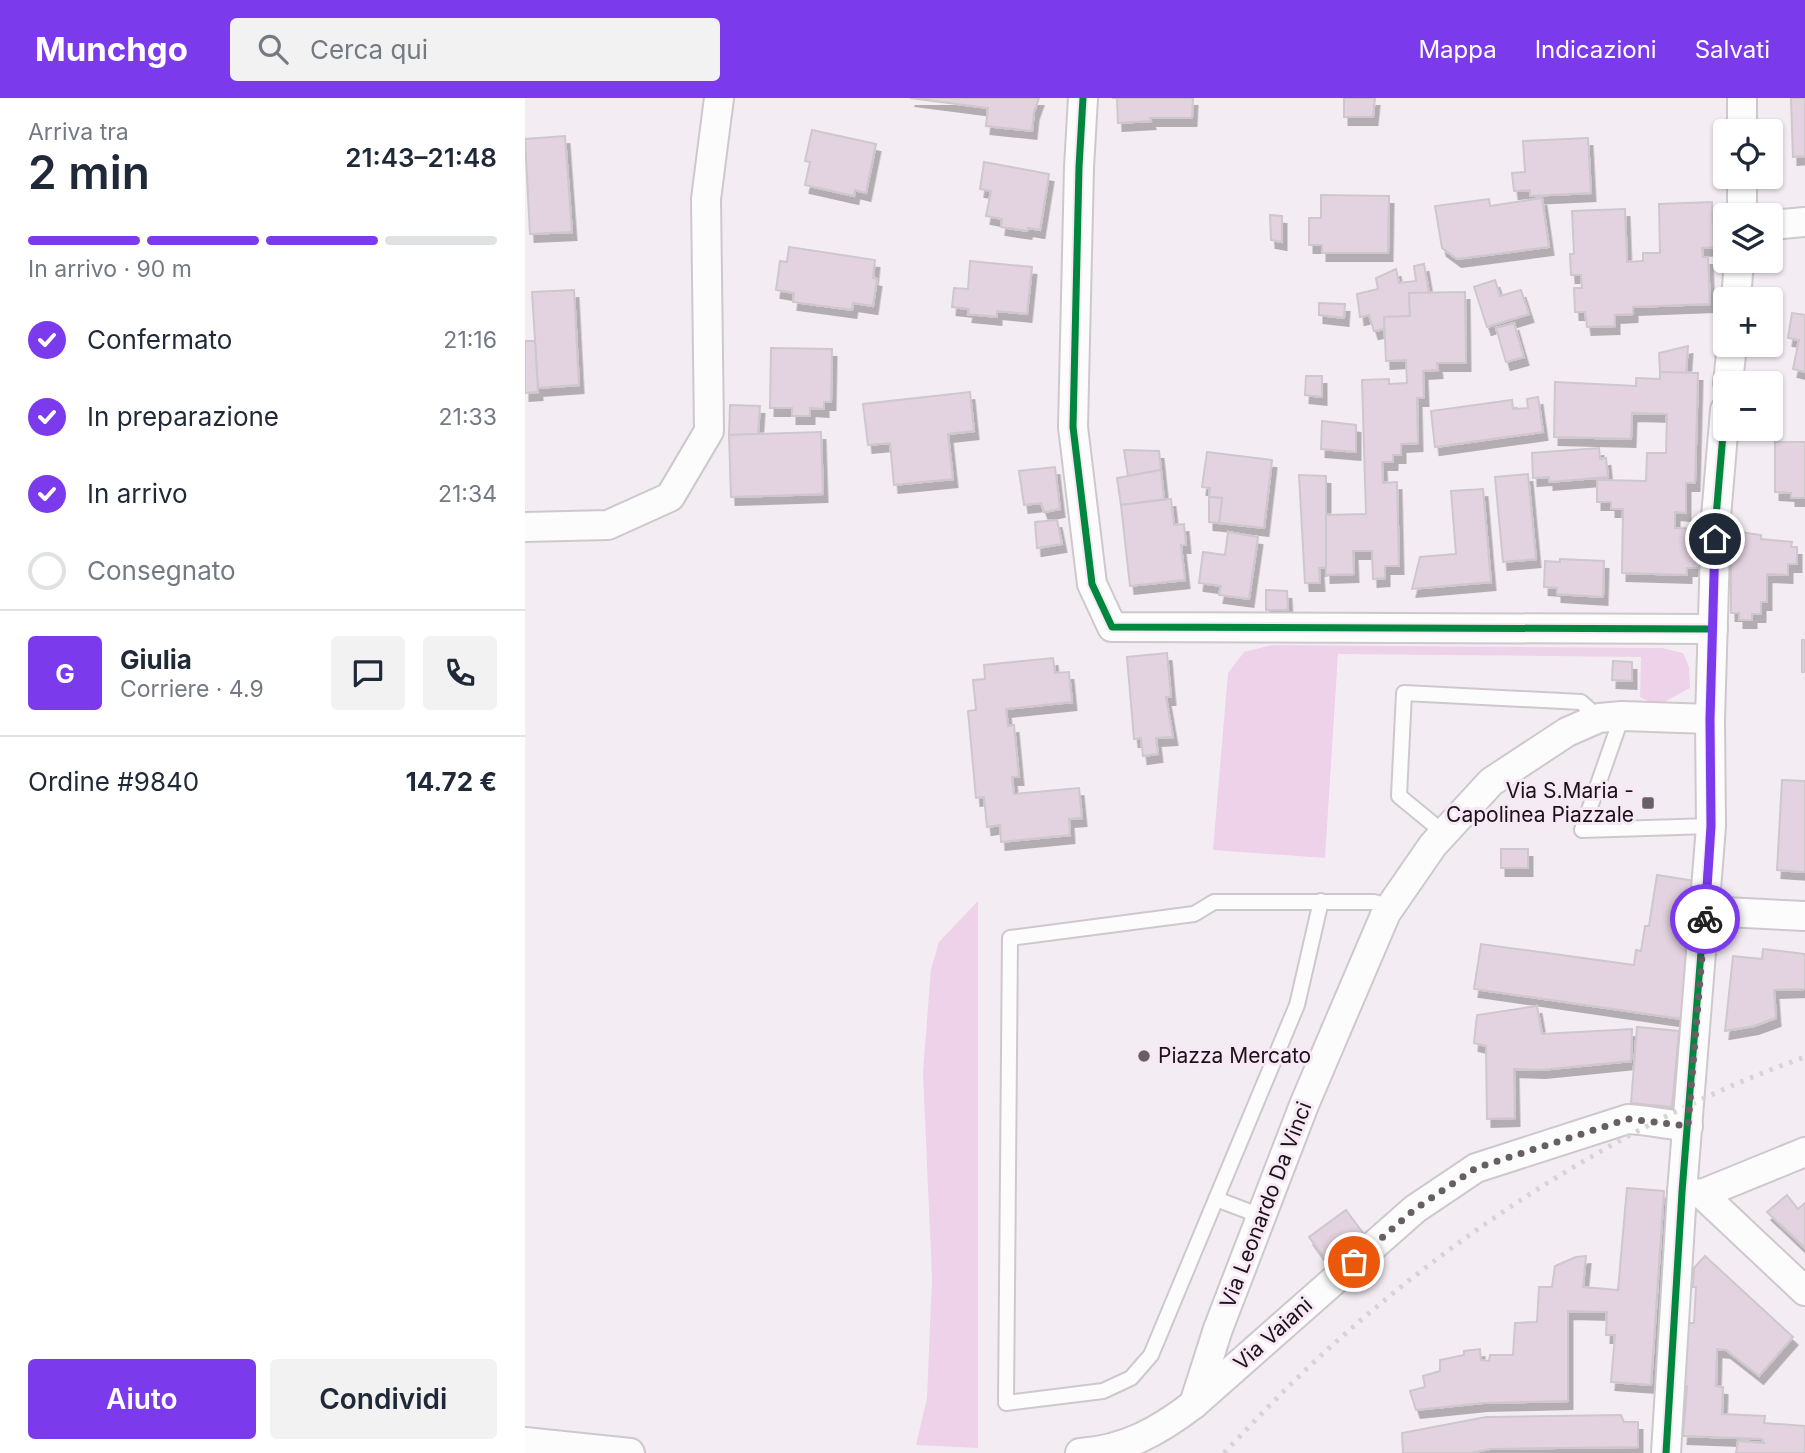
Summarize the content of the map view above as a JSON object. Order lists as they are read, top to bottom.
{
  "streets": {
    "street": ["Via Leonardo Da Vinci", "Via Vaiani"]
  },
  "crossings": [
    ["Via Leonardo Da Vinci", "Via Vaiani"]
  ],
  "places": {
    "transit": ["Via S.Maria - Capolinea Piazzale"],
    "other": ["Piazza Mercato"]
  },
  "page": {
    "header": "Munchgo",
    "search": "Cerca qui",
    "nav": ["Mappa", "Indicazioni", "Salvati"],
    "heading": ["2 min", "Arriva tra", "21:43–21:48"],
    "panel": [
      "Giulia",
      "Corriere · 4.9",
      "Ordine #9840",
      "14.72 €"
    ],
    "map_buttons": ["+", "−"],
    "bar": "In arrivo · 90 m",
    "list": [
      ["Confermato", "21:16"],
      ["In preparazione", "21:33"],
      ["In arrivo", "21:34"],
      "Consegnato"
    ],
    "round": "G",
    "buttons": ["Aiuto", "Condividi"]
  }
}
